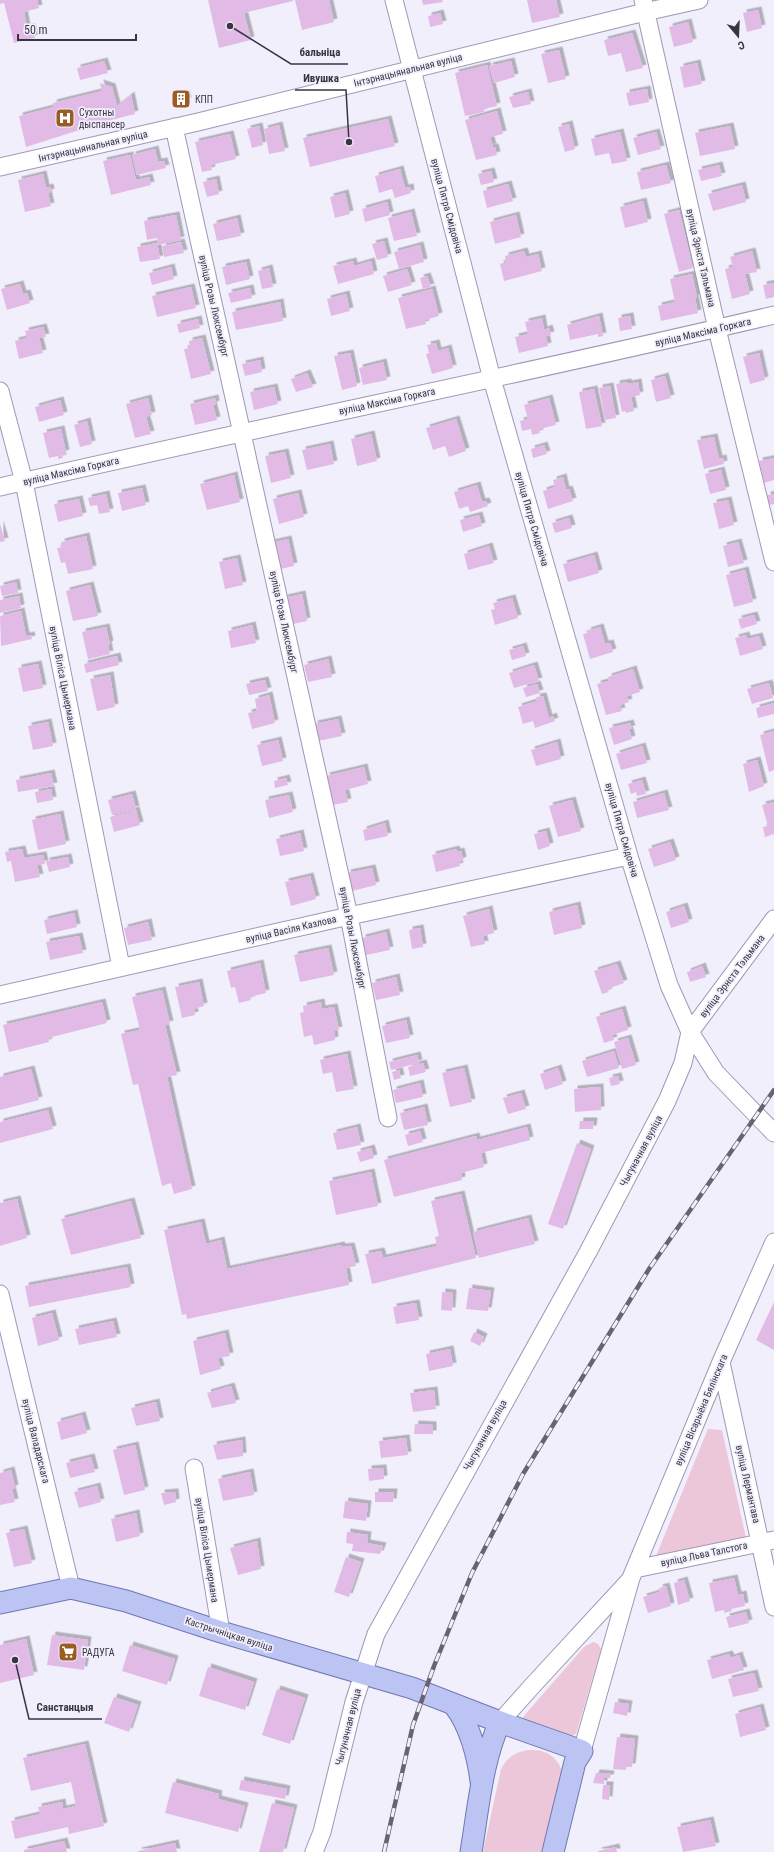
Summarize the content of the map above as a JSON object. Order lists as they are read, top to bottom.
{
  "streets": {
    "main road": ["вуліца Вісарыёна Бялінскага", "Кастрычніцкая вуліца"],
    "street": [
      "Інтэрнацыянальная вуліца",
      "вуліца Пятра Смідовіча",
      "вуліца Эрнста Тэльмана",
      "вуліца Розы Люксембург",
      "вуліца Максіма Горкага",
      "вуліца Віліса Цымермана",
      "вуліца Васіля Казлова",
      "Чыгуначная вуліца",
      "вуліца Валадарскага",
      "вуліца Лермантава",
      "вуліца Льва Талстога"
    ]
  },
  "crossings": [
    ["Інтэрнацыянальная вуліца", "вуліца Пятра Смідовіча"],
    ["Інтэрнацыянальная вуліца", "вуліца Эрнста Тэльмана"],
    ["Інтэрнацыянальная вуліца", "вуліца Розы Люксембург"],
    ["вуліца Пятра Смідовіча", "вуліца Эрнста Тэльмана"],
    ["вуліца Пятра Смідовіча", "вуліца Максіма Горкага"],
    ["вуліца Пятра Смідовіча", "вуліца Васіля Казлова"],
    ["вуліца Пятра Смідовіча", "Чыгуначная вуліца"],
    ["вуліца Эрнста Тэльмана", "вуліца Максіма Горкага"],
    ["вуліца Эрнста Тэльмана", "Чыгуначная вуліца"],
    ["вуліца Розы Люксембург", "вуліца Максіма Горкага"],
    ["вуліца Розы Люксембург", "вуліца Васіля Казлова"],
    ["вуліца Максіма Горкага", "вуліца Віліса Цымермана"],
    ["вуліца Віліса Цымермана", "вуліца Васіля Казлова"],
    ["вуліца Віліса Цымермана", "Кастрычніцкая вуліца"],
    ["Чыгуначная вуліца", "Кастрычніцкая вуліца"],
    ["вуліца Вісарыёна Бялінскага", "вуліца Лермантава"],
    ["вуліца Вісарыёна Бялінскага", "вуліца Льва Талстога"],
    ["вуліца Вісарыёна Бялінскага", "Кастрычніцкая вуліца"],
    ["вуліца Валадарскага", "Кастрычніцкая вуліца"],
    ["вуліца Лермантава", "вуліца Льва Талстога"]
  ],
  "places": {
    "other": ["бальніца", "Ивушка", "Санстанцыя"],
    "building": ["КПП"],
    "hospital": ["Сухотны дыспансер"],
    "supermarket": ["РАДУГА"]
  },
  "scale_bar": "50 m",
  "north": "bottom"
}
